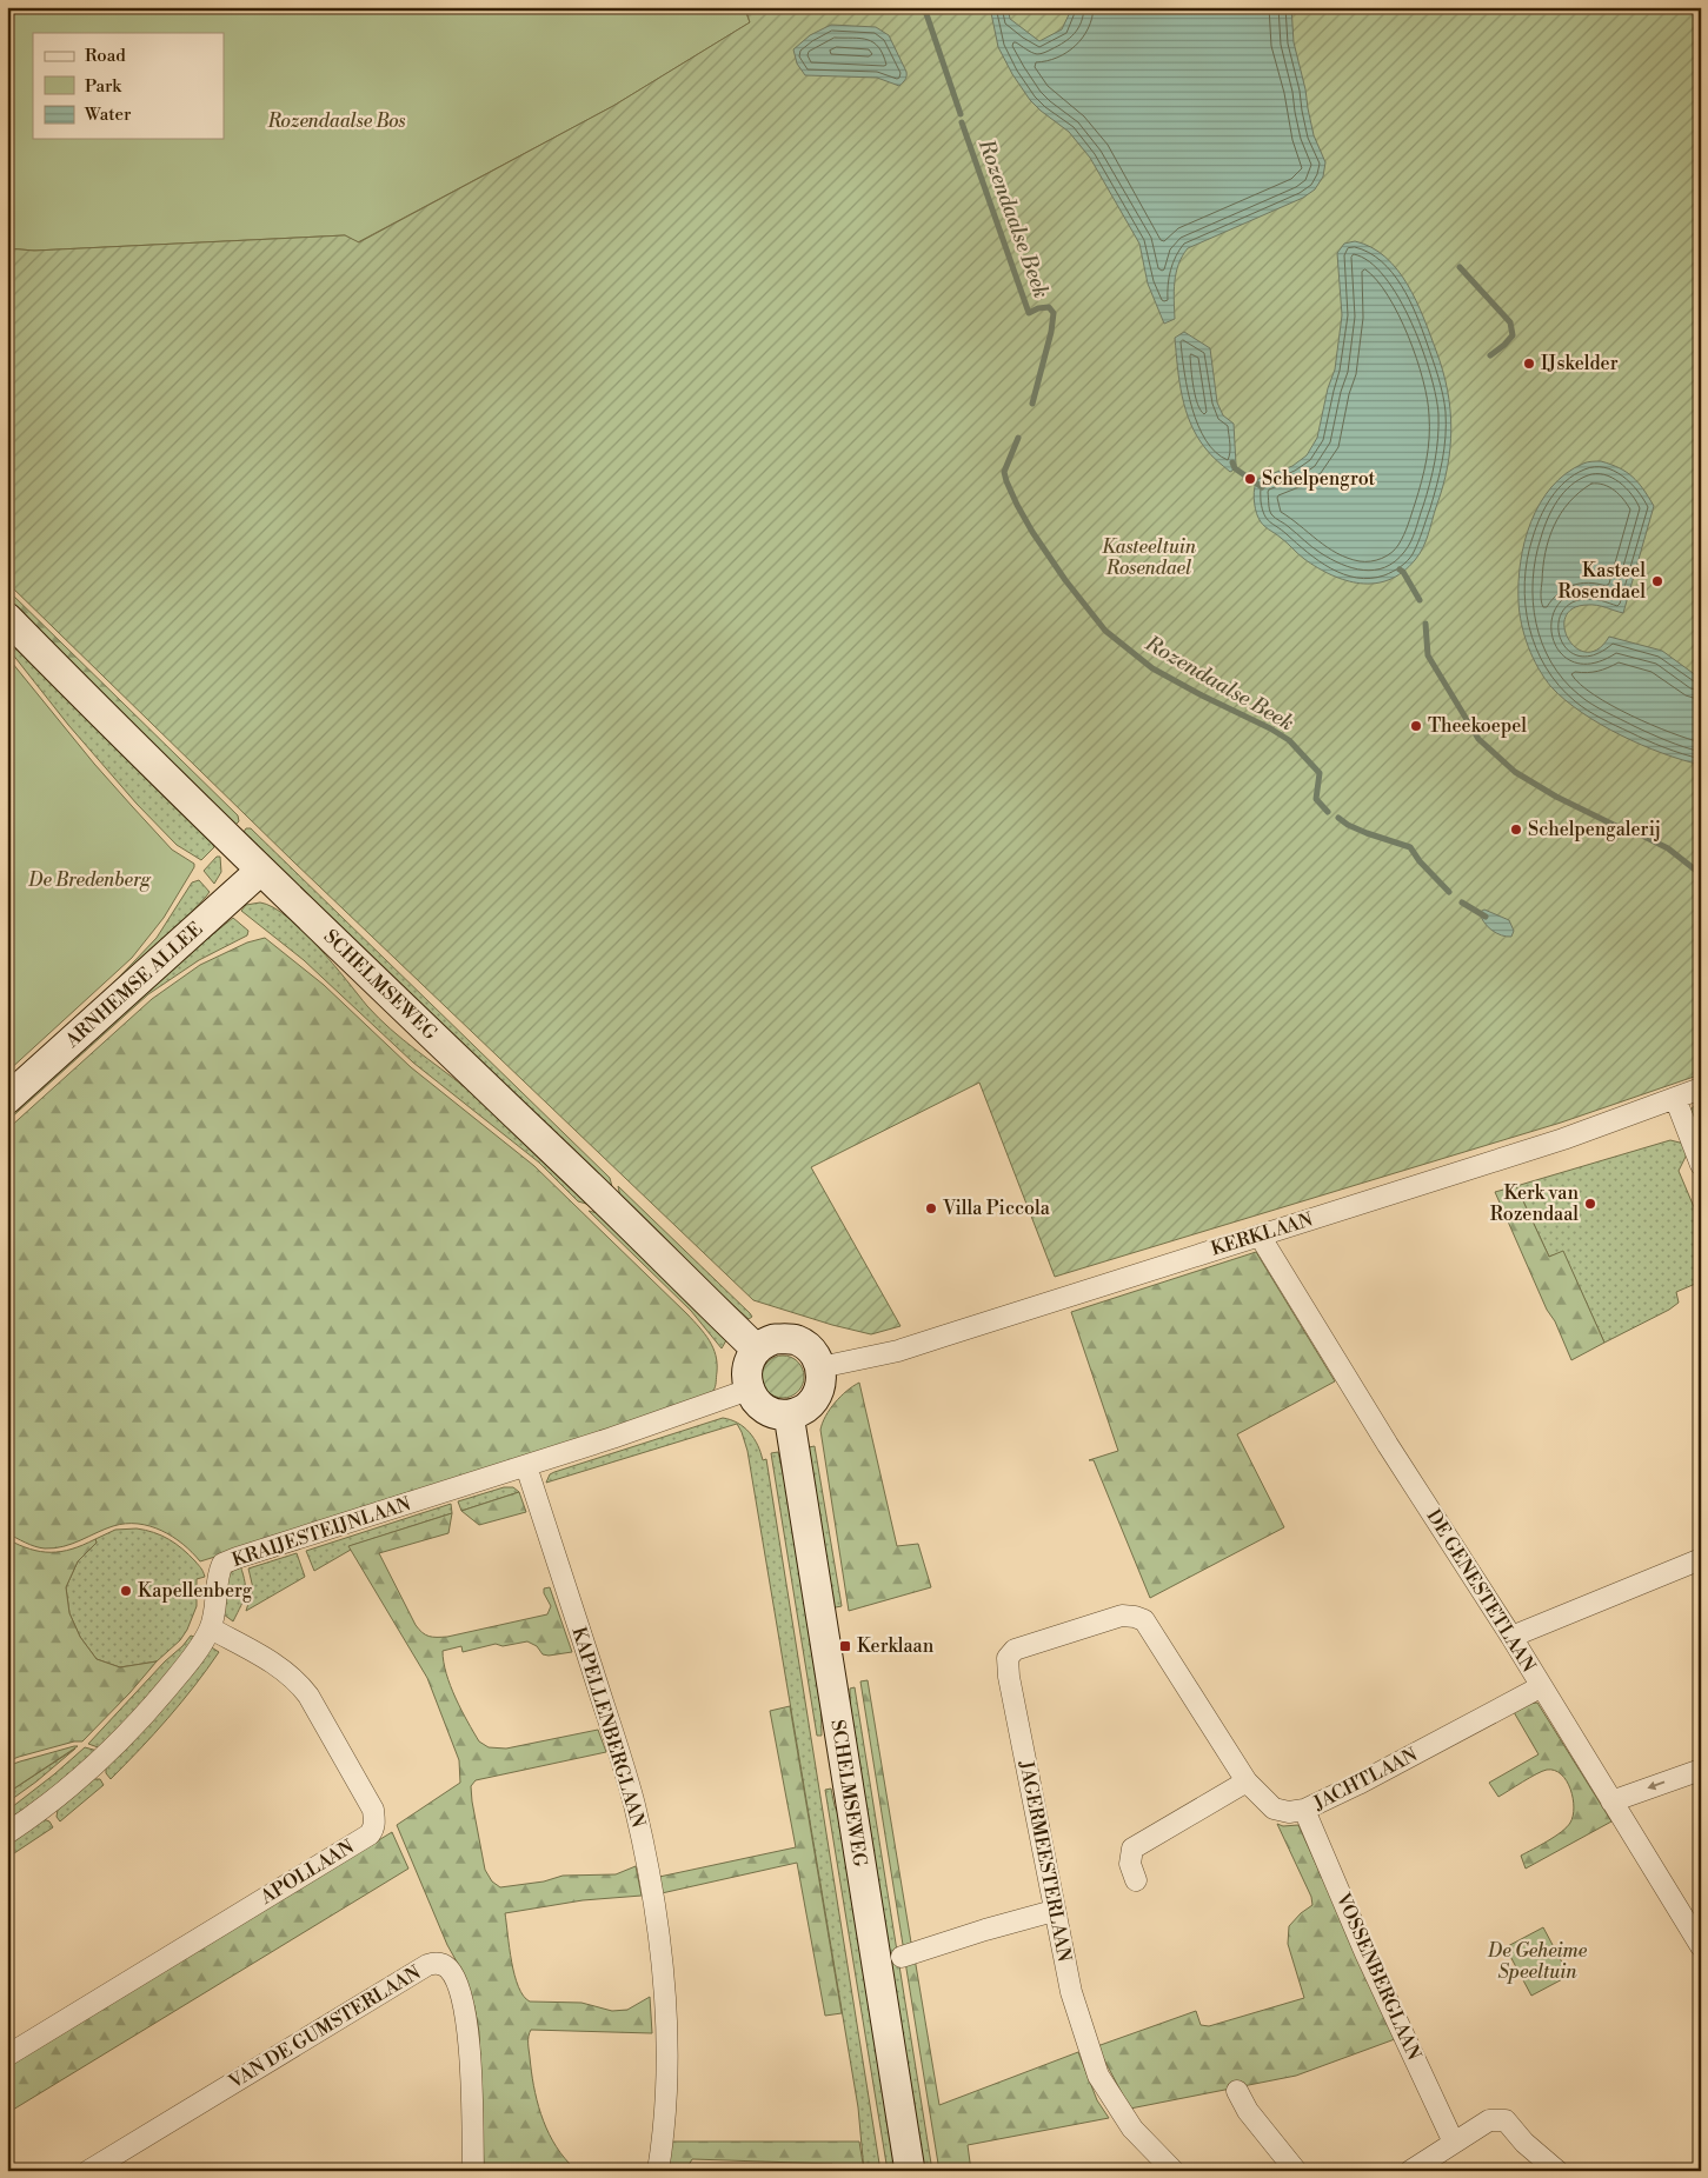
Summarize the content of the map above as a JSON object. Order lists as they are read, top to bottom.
{
  "streets": {
    "main road": ["ARNHEMSE ALLEE", "SCHELMSEWEG"],
    "street": [
      "KERKLAAN",
      "KRAIJESTEIJNLAAN",
      "DE GENESTETLAAN",
      "KAPELLENBERGLAAN",
      "JACHTLAAN",
      "JAGERMEESTERLAAN",
      "APOLLAAN",
      "VOSSENBERGLAAN",
      "VAN DE GUMSTERLAAN"
    ]
  },
  "crossings": [
    ["ARNHEMSE ALLEE", "SCHELMSEWEG"],
    ["SCHELMSEWEG", "KERKLAAN"],
    ["SCHELMSEWEG", "KRAIJESTEIJNLAAN"],
    ["KERKLAAN", "KRAIJESTEIJNLAAN"],
    ["KERKLAAN", "DE GENESTETLAAN"],
    ["KRAIJESTEIJNLAAN", "KAPELLENBERGLAAN"],
    ["KRAIJESTEIJNLAAN", "APOLLAAN"],
    ["DE GENESTETLAAN", "JACHTLAAN"],
    ["JACHTLAAN", "JAGERMEESTERLAAN"],
    ["JACHTLAAN", "VOSSENBERGLAAN"]
  ],
  "water": ["Rozendaalse Beek"],
  "parks": [
    "Rozendaalse Bos",
    "Kasteeltuin Rosendael",
    "De Bredenberg",
    "De Geheime Speeltuin"
  ],
  "places": {
    "other": [
      "IJskelder",
      "Schelpengrot",
      "Kasteel Rosendael",
      "Theekoepel",
      "Schelpengalerij",
      "Kerk van Rozendaal",
      "Villa Piccola",
      "Kapellenberg"
    ],
    "transit": ["Kerklaan"]
  },
  "legend": ["Road", "Park", "Water"]
}
